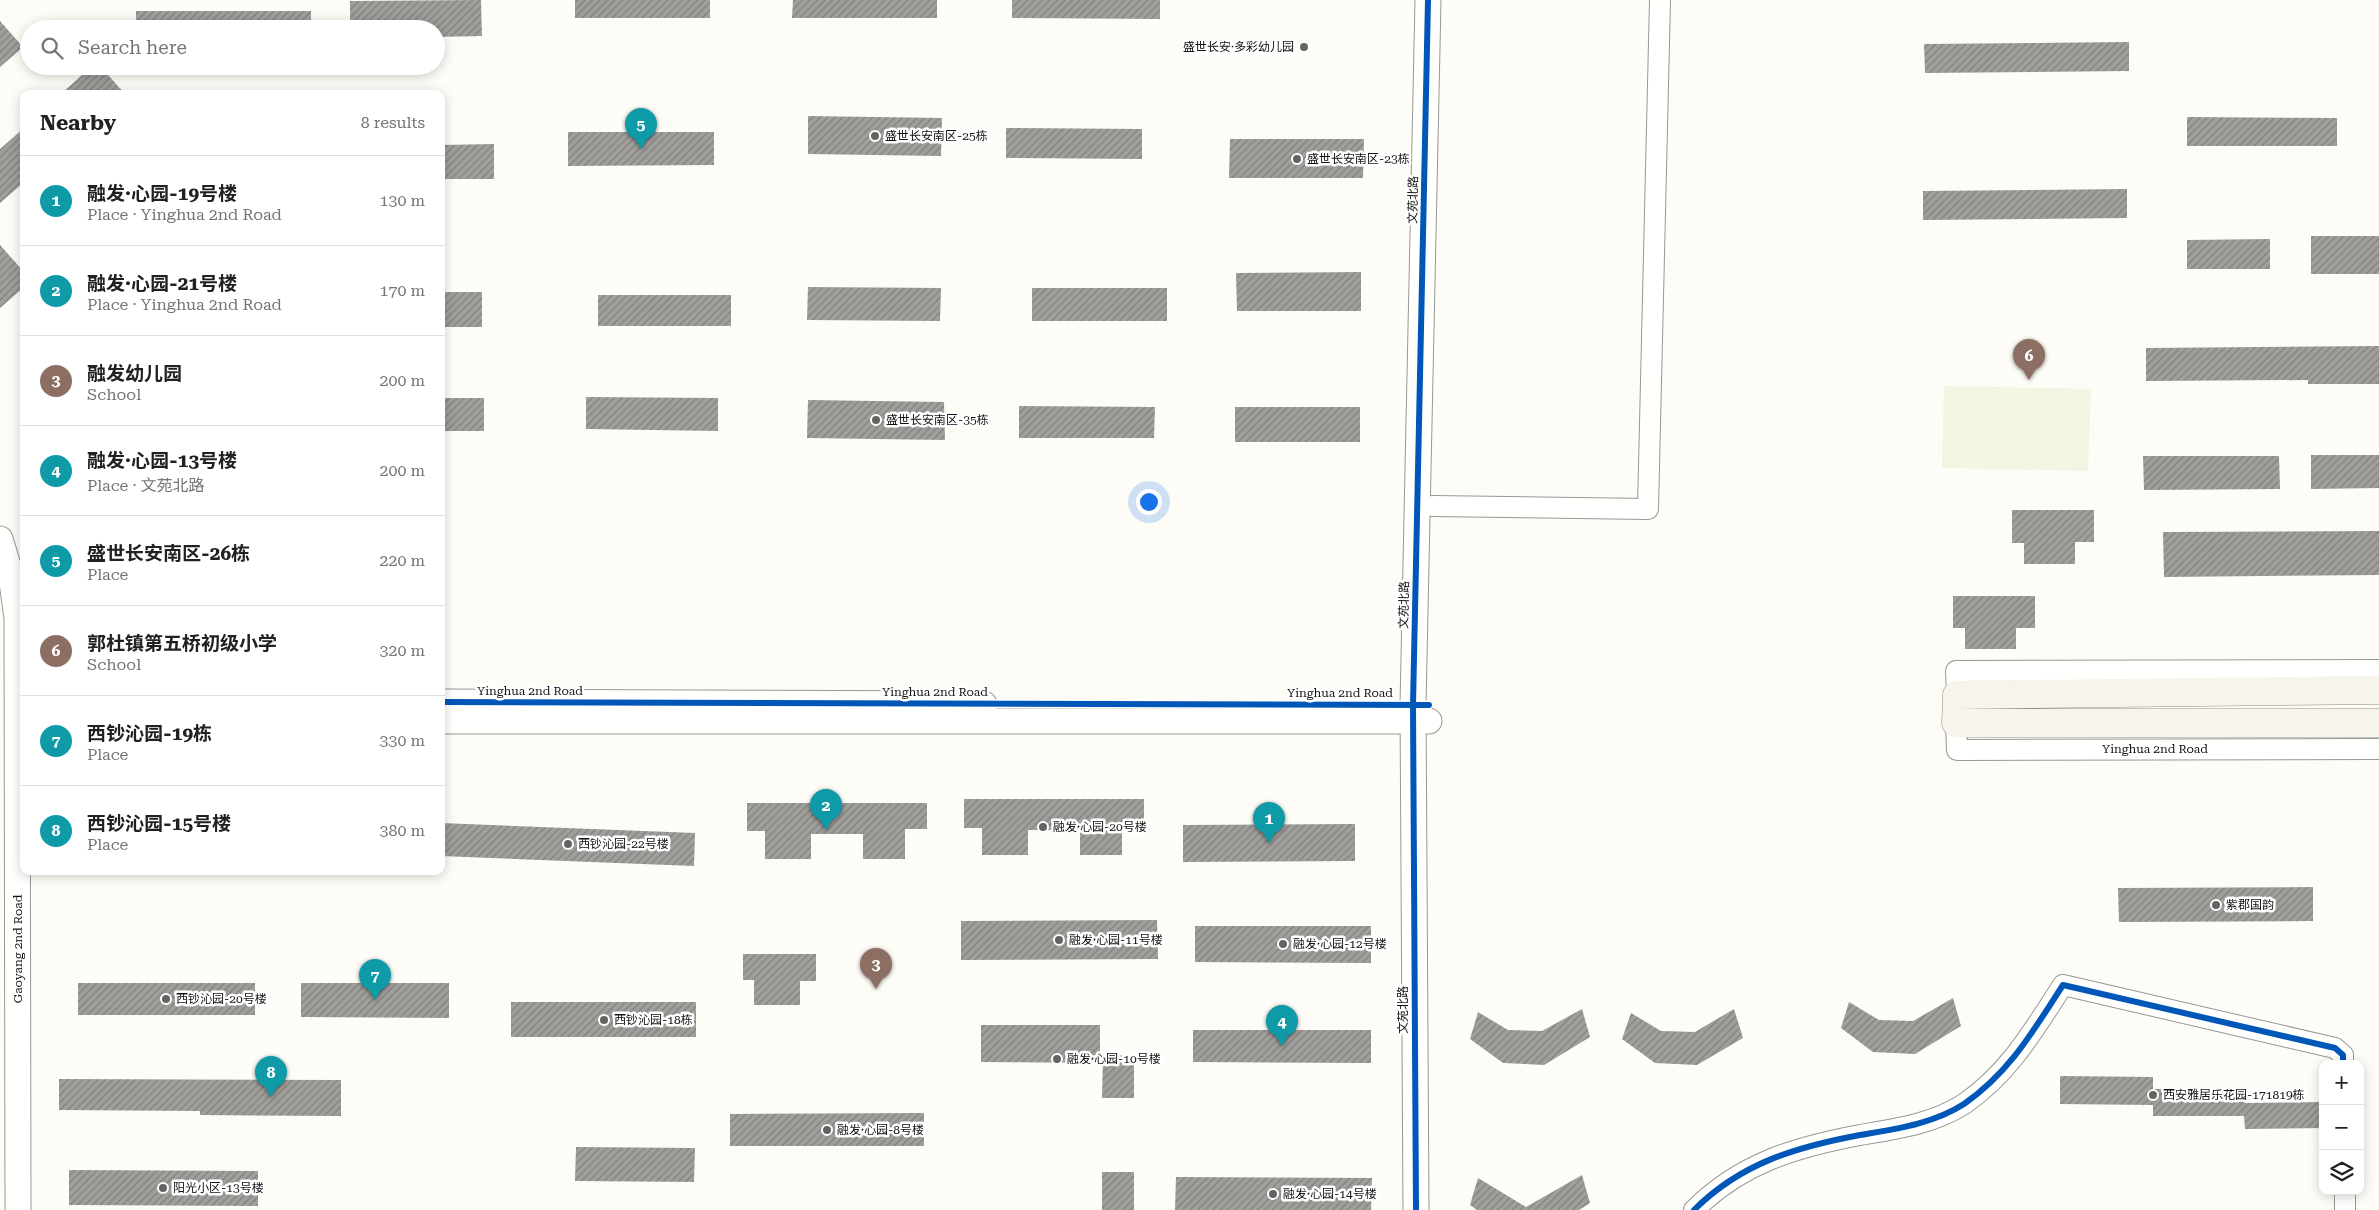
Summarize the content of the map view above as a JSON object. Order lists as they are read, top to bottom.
{
  "streets": {
    "main road": ["Yinghua 2nd Road"],
    "street": ["文苑北路", "Gaoyang 2nd Road"]
  },
  "crossings": [
    ["文苑北路", "Yinghua 2nd Road"]
  ],
  "places": [
    "盛世长安·多彩幼儿园",
    "盛世长安南区-25栋",
    "盛世长安南区-23栋",
    "盛世长安南区-35栋",
    "融发·心园-20号楼",
    "西钞沁园-22号楼",
    "紫郡国韵",
    "融发·心园-11号楼",
    "融发·心园-12号楼",
    "西钞沁园-20号楼",
    "西钞沁园-18栋",
    "融发·心园-10号楼",
    "西安雅居乐花园-171819栋",
    "融发·心园-8号楼",
    "阳光小区-13号楼",
    "融发·心园-14号楼"
  ],
  "page": {
    "search": "Search here",
    "heading": ["Nearby", "8 results"],
    "pins": [
      "5",
      "6",
      "2",
      "1",
      "3",
      "7",
      "4",
      "8"
    ],
    "list": [
      {
        "mark": "1",
        "name": "融发·心园-19号楼",
        "note": "Place · Yinghua 2nd Road",
        "value": "130 m"
      },
      {
        "mark": "2",
        "name": "融发·心园-21号楼",
        "note": "Place · Yinghua 2nd Road",
        "value": "170 m"
      },
      {
        "mark": "3",
        "name": "融发幼儿园",
        "note": "School",
        "value": "200 m"
      },
      {
        "mark": "4",
        "name": "融发·心园-13号楼",
        "note": "Place · 文苑北路",
        "value": "200 m"
      },
      {
        "mark": "5",
        "name": "盛世长安南区-26栋",
        "note": "Place",
        "value": "220 m"
      },
      {
        "mark": "6",
        "name": "郭杜镇第五桥初级小学",
        "note": "School",
        "value": "320 m"
      },
      {
        "mark": "7",
        "name": "西钞沁园-19栋",
        "note": "Place",
        "value": "330 m"
      },
      {
        "mark": "8",
        "name": "西钞沁园-15号楼",
        "note": "Place",
        "value": "380 m"
      }
    ],
    "map_buttons": ["+", "−"]
  }
}
